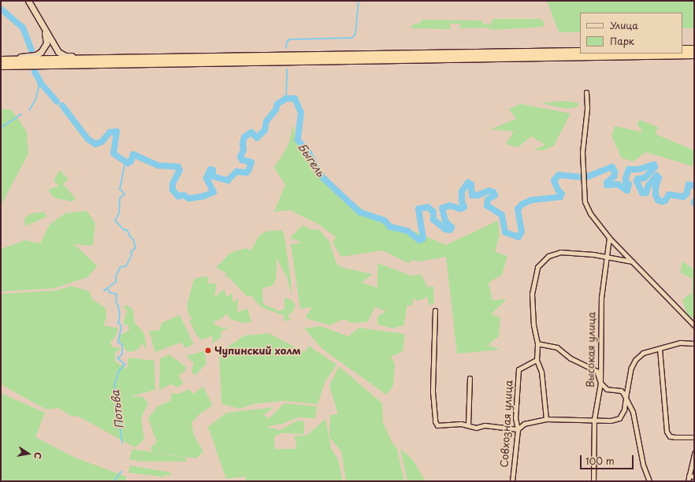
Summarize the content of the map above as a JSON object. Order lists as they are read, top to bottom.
{
  "streets": {
    "street": ["Высокая улица", "Совхозная улица"]
  },
  "water": ["Быгель", "Потьва"],
  "places": ["Чупинский холм"],
  "legend": ["Улица", "Парк"],
  "scale_bar": "100 m",
  "north": "right"
}
